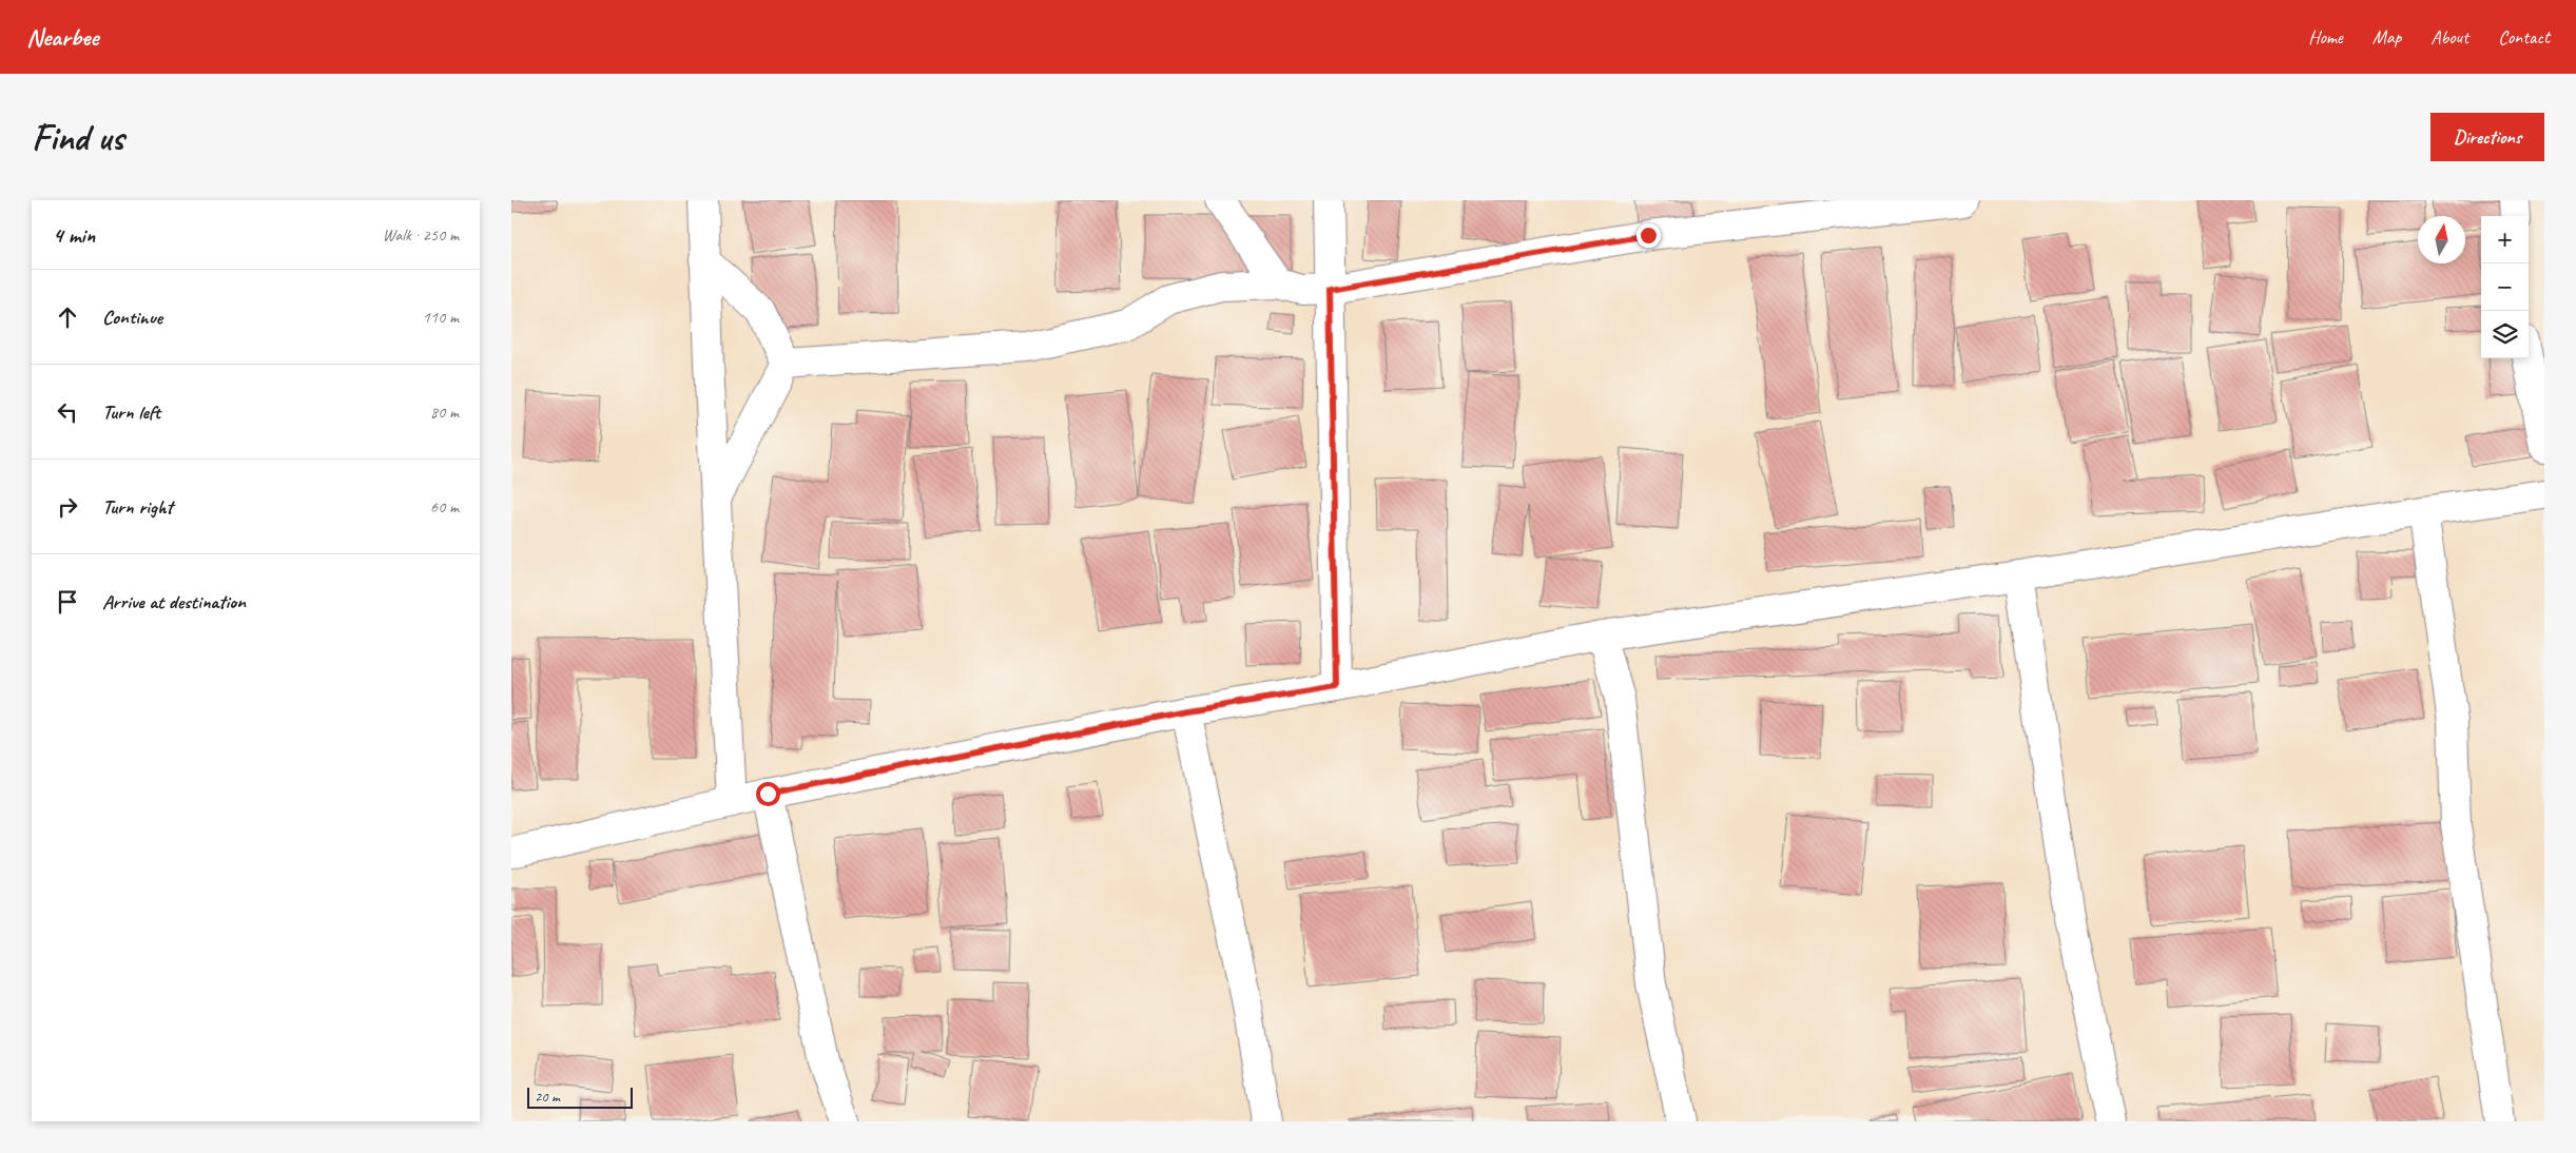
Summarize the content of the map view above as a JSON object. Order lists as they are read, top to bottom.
{
  "scale_bar": "20 m",
  "north": "top",
  "page": {
    "header": "Nearbee",
    "nav": [
      "Home",
      "Map",
      "About",
      "Contact"
    ],
    "buttons": "Directions",
    "title": "Find us",
    "heading": ["4 min", "Walk · 250 m"],
    "map_buttons": ["+", "−"],
    "list": [
      ["Continue", "110 m"],
      ["Turn left", "80 m"],
      ["Turn right", "60 m"],
      "Arrive at destination"
    ],
    "scale": "20 m"
  }
}
